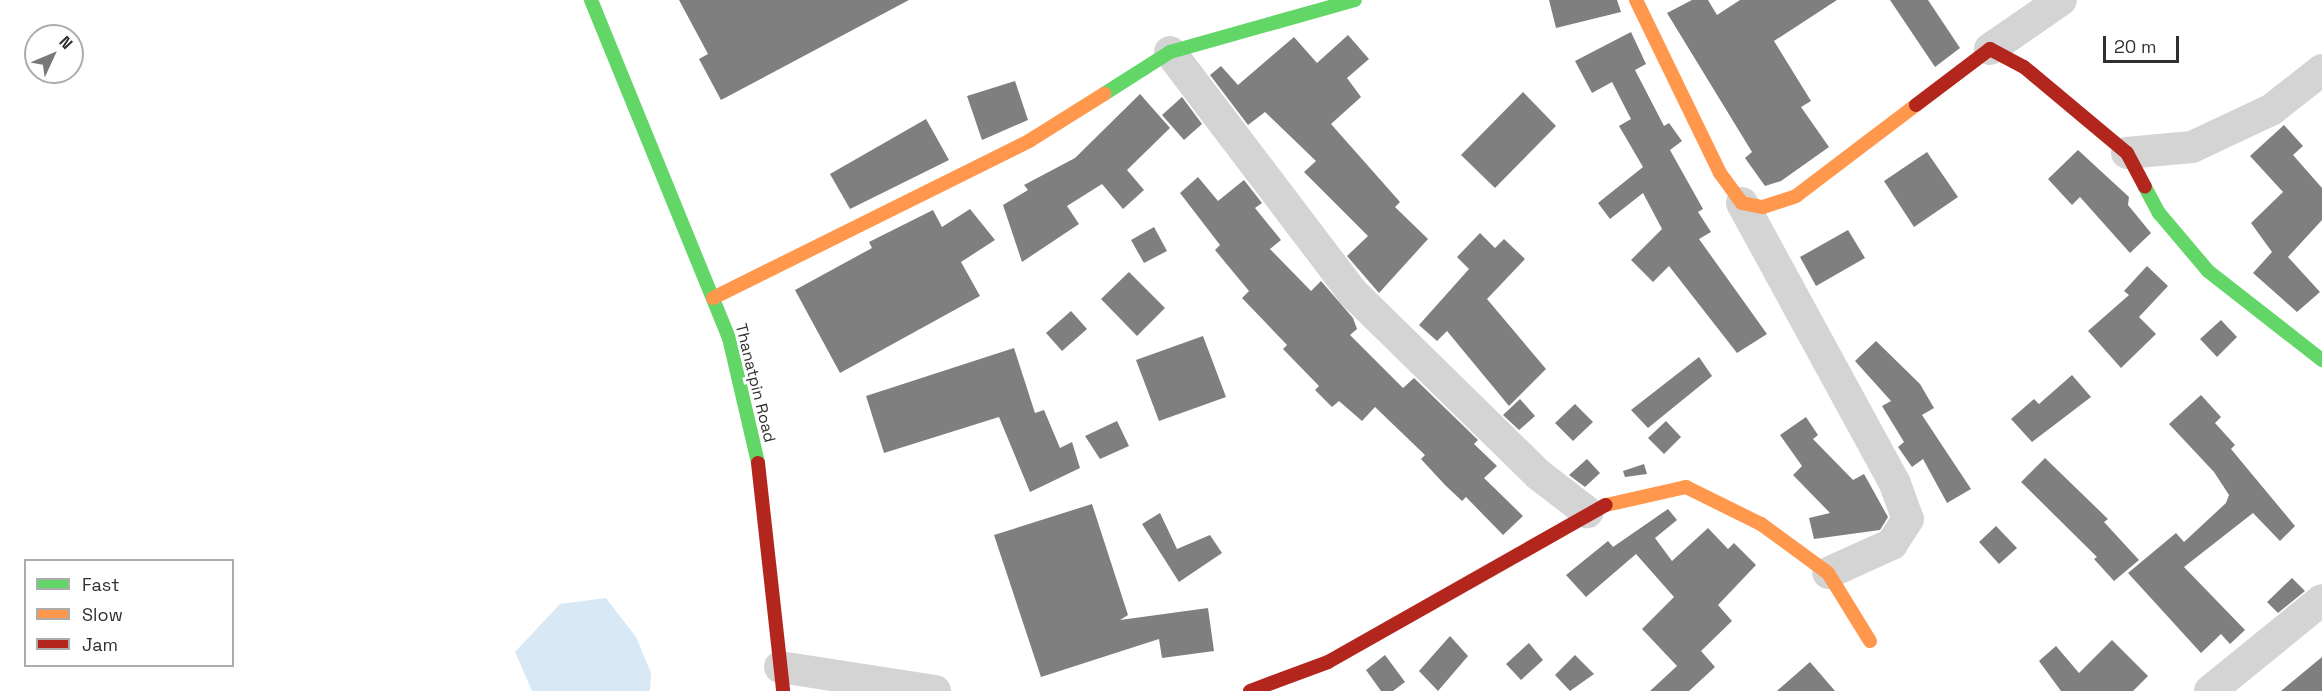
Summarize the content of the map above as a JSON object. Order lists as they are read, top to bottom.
{
  "streets": {
    "street": ["Thanatpin Road"]
  },
  "legend": ["Fast", "Slow", "Jam"],
  "scale_bar": "20 m",
  "north": "top right"
}
